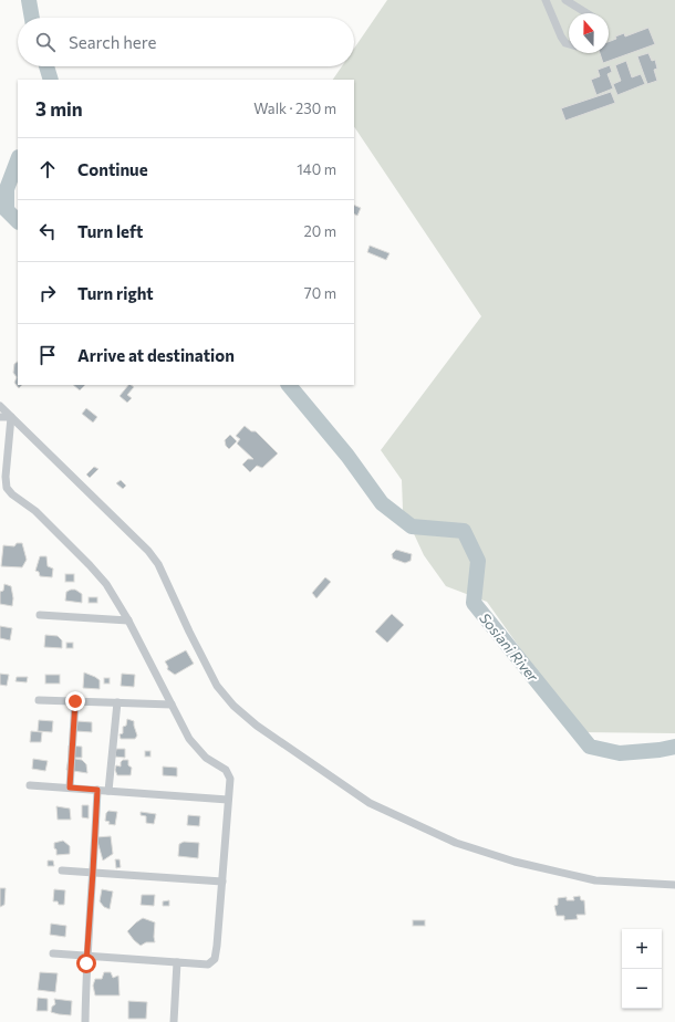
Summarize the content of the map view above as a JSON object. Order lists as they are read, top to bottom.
{
  "water": ["Sosiani River"],
  "north": "top",
  "page": {
    "search": "Search here",
    "heading": ["3 min", "Walk · 230 m"],
    "list": [
      ["Continue", "140 m"],
      ["Turn left", "20 m"],
      ["Turn right", "70 m"],
      "Arrive at destination"
    ],
    "map_buttons": ["+", "−"]
  }
}
